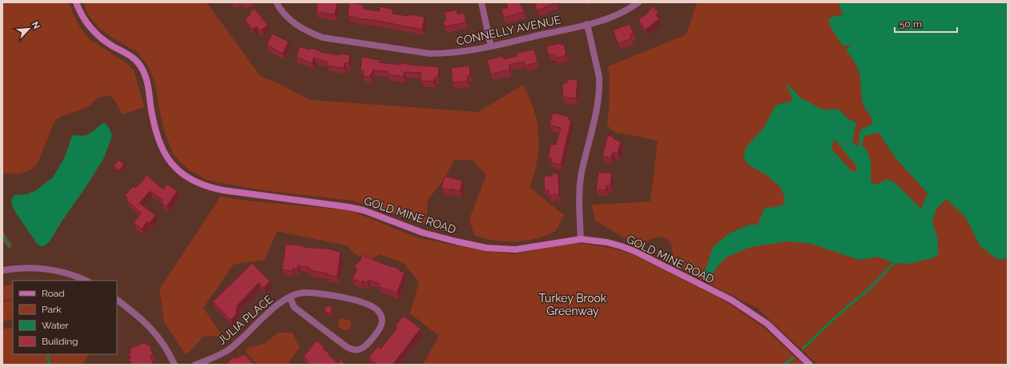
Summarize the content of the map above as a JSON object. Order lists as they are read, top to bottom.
{
  "streets": {
    "street": ["CONNELLY AVENUE", "GOLD MINE ROAD", "JULIA PLACE"]
  },
  "parks": ["Turkey Brook Greenway"],
  "legend": [
    "Road",
    "Park",
    "Water",
    "Building"
  ],
  "scale_bar": "50 m",
  "north": "top right"
}
